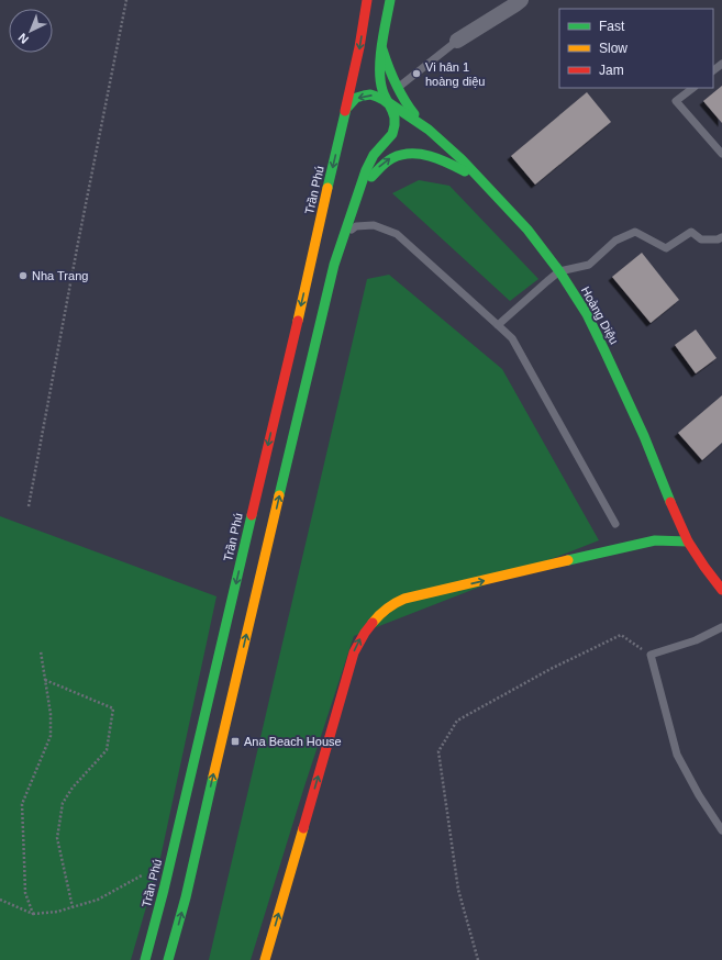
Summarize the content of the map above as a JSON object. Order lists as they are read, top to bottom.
{
  "streets": {
    "main road": ["Trần Phú", "Hoàng Diệu"]
  },
  "crossings": [
    ["Trần Phú", "Hoàng Diệu"]
  ],
  "places": {
    "other": ["Vi hân 1 hoàng diệu", "Nha Trang"],
    "transit": ["Ana Beach House"]
  },
  "legend": ["Fast", "Slow", "Jam"],
  "north": "bottom left"
}
